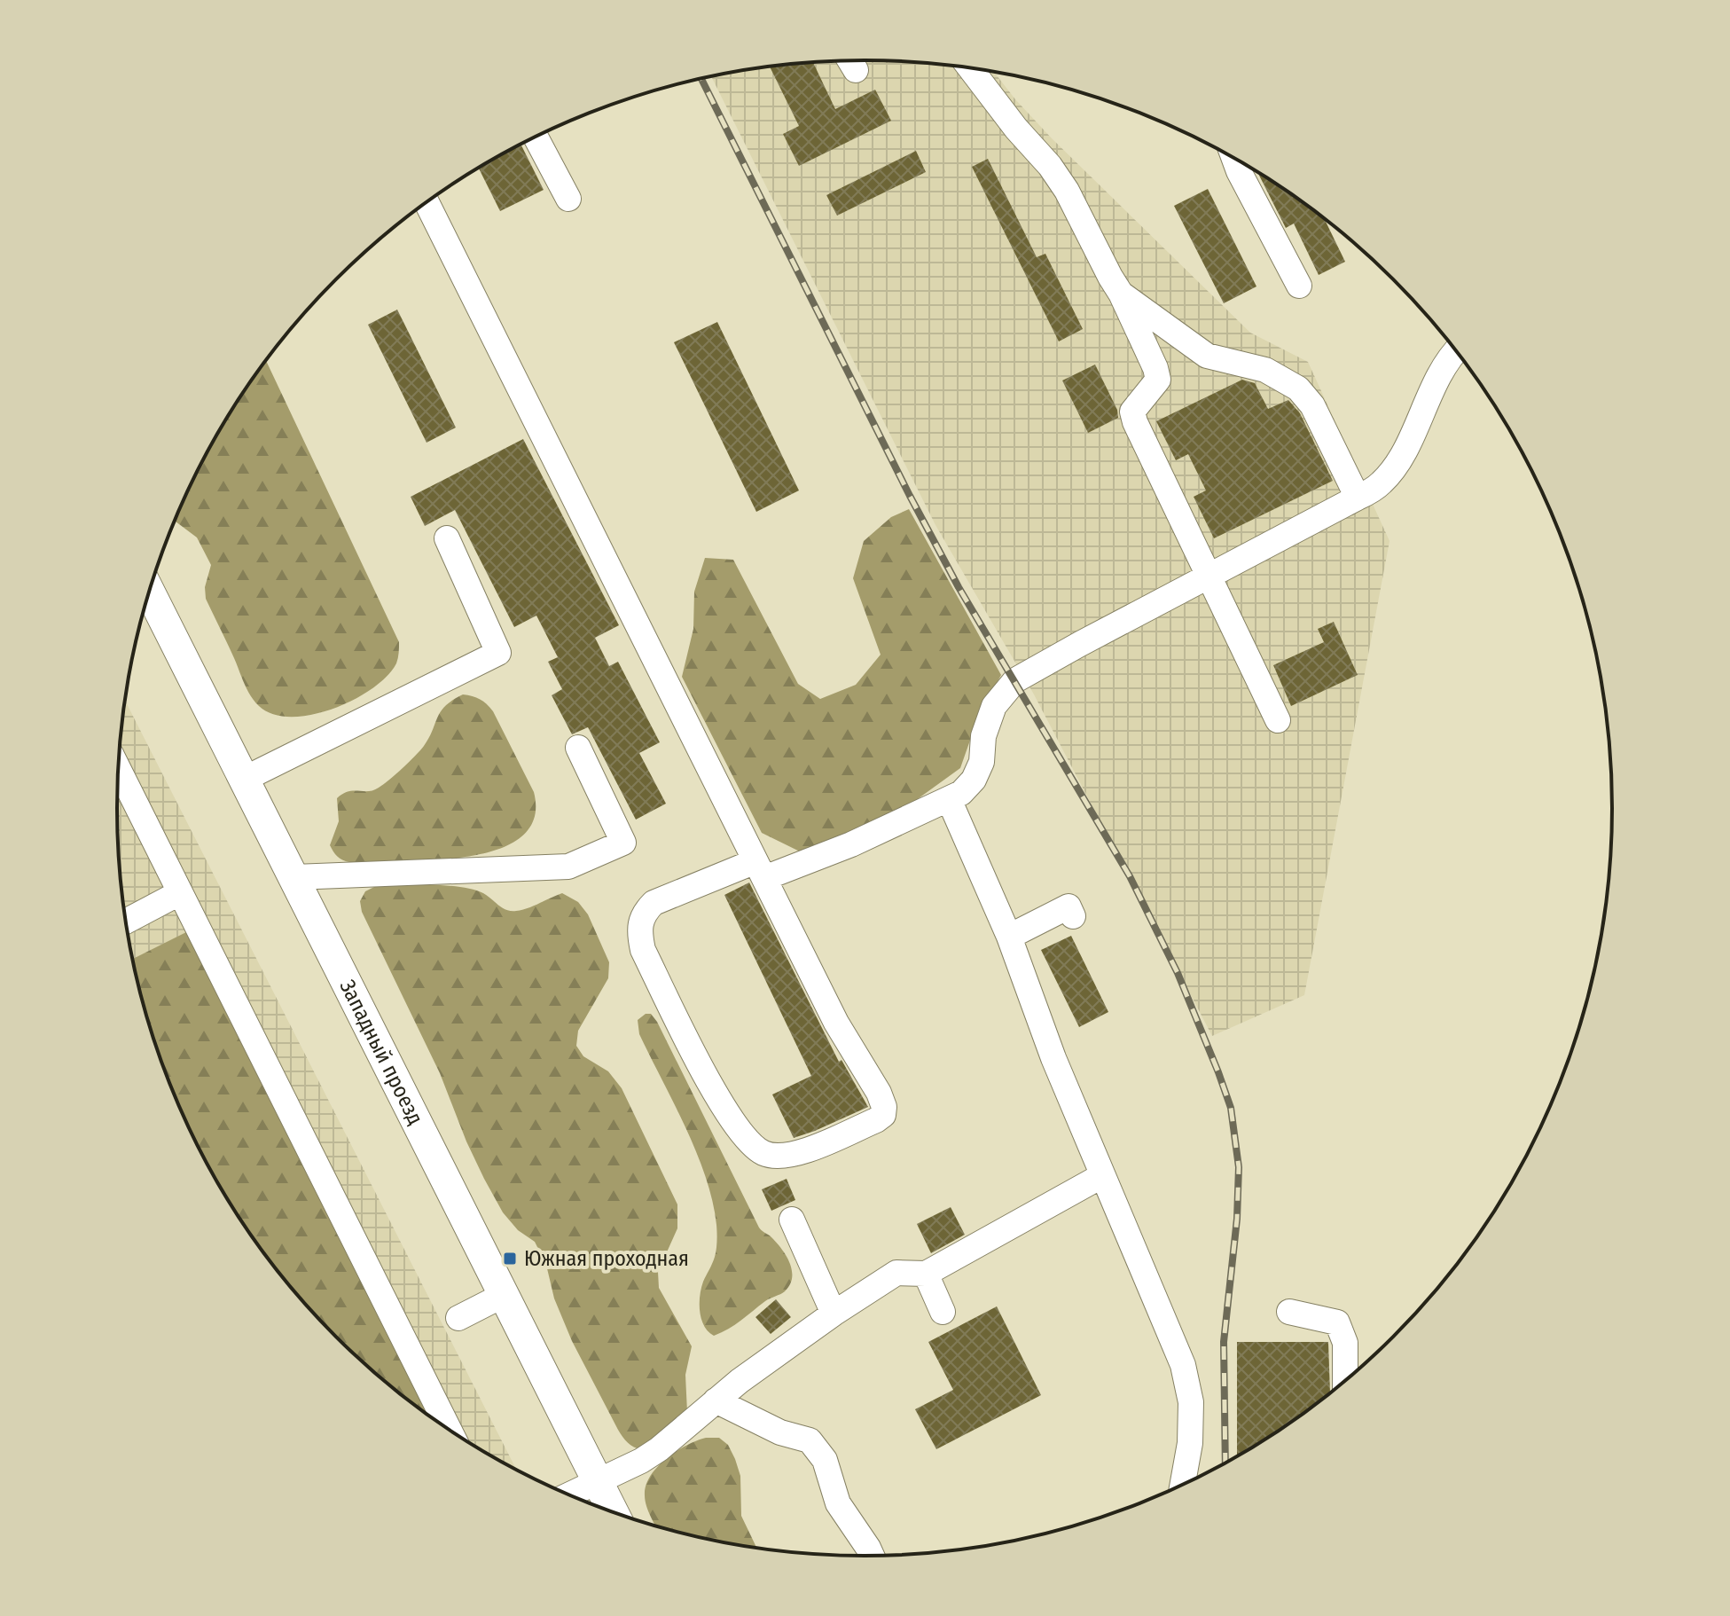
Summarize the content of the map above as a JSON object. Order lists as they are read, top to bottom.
{
  "streets": {
    "main road": ["Западный проезд"]
  },
  "places": {
    "transit": ["Южная проходная"]
  }
}
